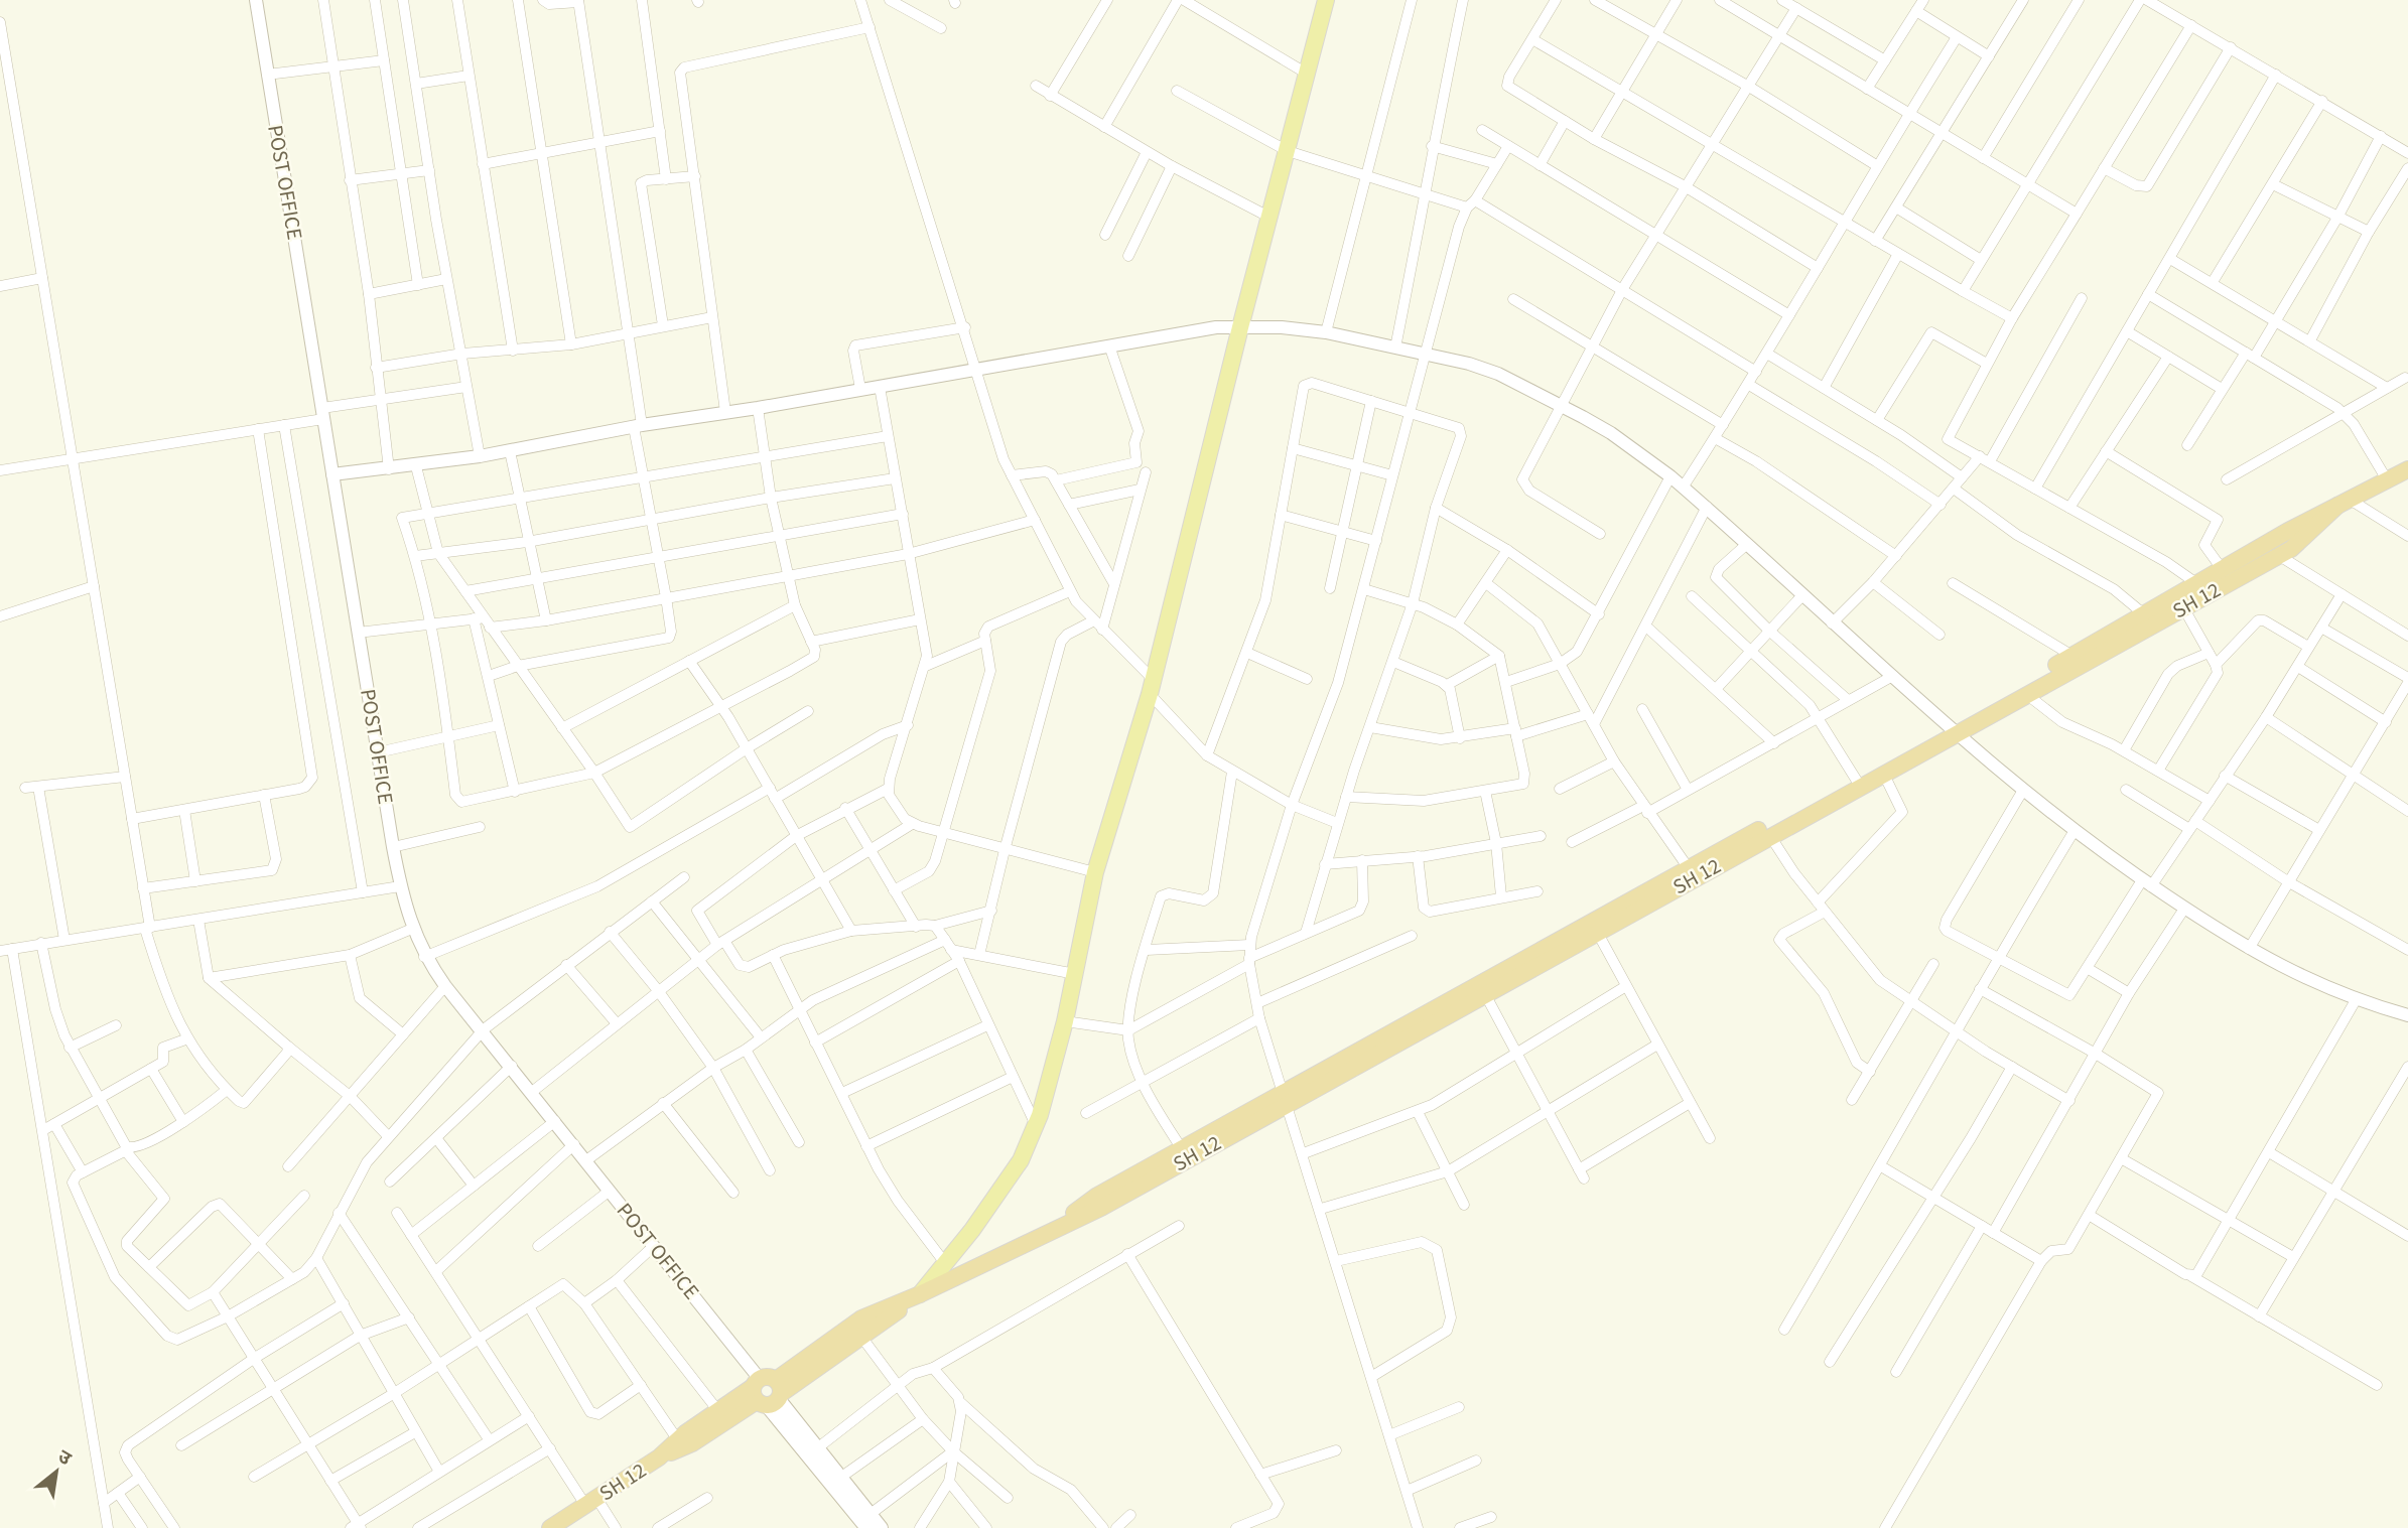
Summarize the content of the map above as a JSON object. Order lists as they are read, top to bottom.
{
  "streets": {
    "highway": ["SH 12"],
    "street": ["POST OFFICE"]
  },
  "crossings": [
    ["POST OFFICE", "SH 12"]
  ],
  "north": "top right"
}
